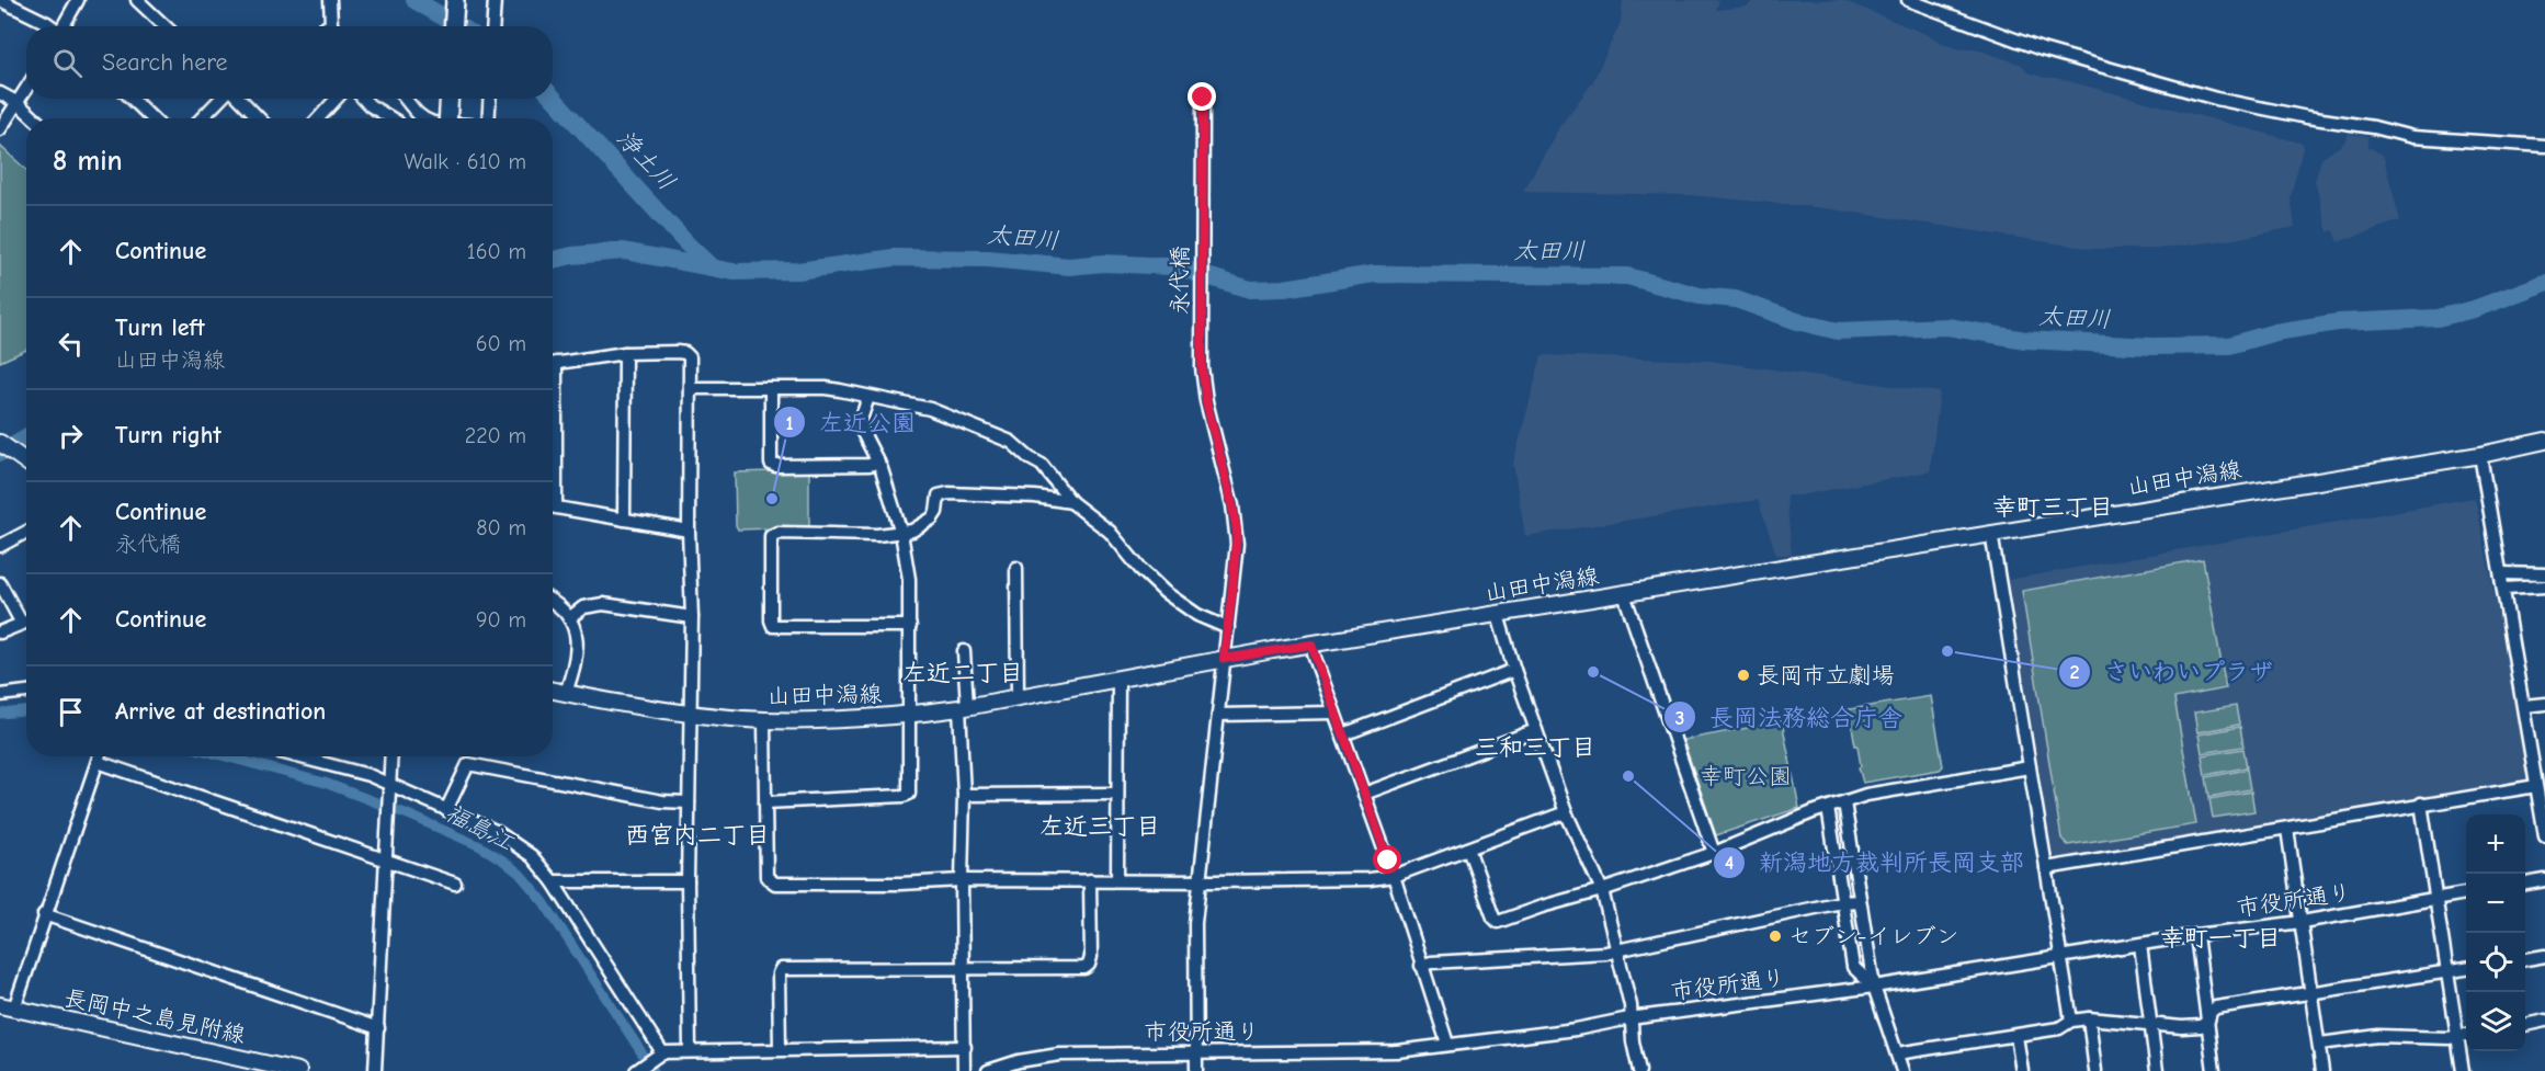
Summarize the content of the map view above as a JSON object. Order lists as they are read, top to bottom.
{
  "streets": {
    "main road": ["山田中潟線", "長岡中之島見附線"],
    "street": ["永代橋", "市役所通り"]
  },
  "crossings": [
    ["永代橋", "山田中潟線"],
    ["永代橋", "市役所通り"]
  ],
  "districts": [
    "幸町三丁目",
    "左近二丁目",
    "三和三丁目",
    "左近三丁目",
    "西宮内二丁目",
    "幸町一丁目"
  ],
  "water": ["浄土川", "太田川", "福島江"],
  "parks": ["幸町公園"],
  "places": [
    "左近公園",
    "さいわいプラザ",
    "長岡法務総合庁舎",
    "長岡市立劇場",
    "新潟地方裁判所長岡支部",
    "セブン-イレブン"
  ],
  "page": {
    "search": "Search here",
    "heading": ["8 min", "Walk · 610 m"],
    "list": [
      ["Continue", "160 m"],
      ["Turn left", "山田中潟線", "60 m"],
      ["Turn right", "220 m"],
      ["Continue", "永代橋", "80 m"],
      ["Continue", "90 m"],
      "Arrive at destination"
    ],
    "map_buttons": ["+", "−"]
  }
}
